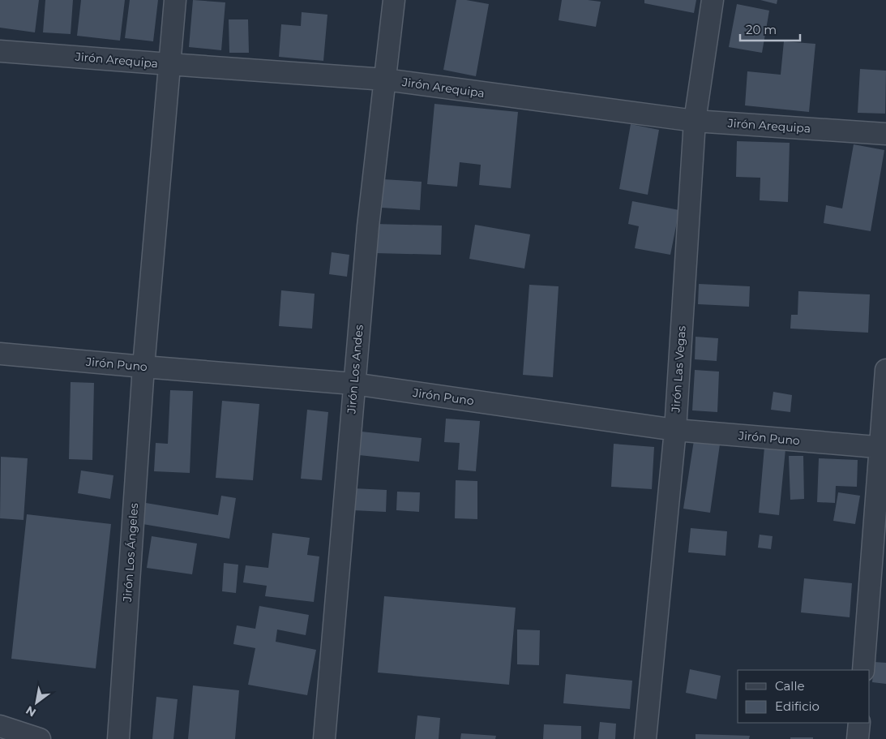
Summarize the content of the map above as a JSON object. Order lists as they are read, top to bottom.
{
  "streets": {
    "street": [
      "Jirón Arequipa",
      "Jirón Puno",
      "Jirón Los Andes",
      "Jirón Las Vegas",
      "Jirón Los Ángeles"
    ]
  },
  "crossings": [
    ["Jirón Arequipa", "Jirón Los Andes"],
    ["Jirón Arequipa", "Jirón Las Vegas"],
    ["Jirón Arequipa", "Jirón Los Ángeles"],
    ["Jirón Puno", "Jirón Los Andes"],
    ["Jirón Puno", "Jirón Las Vegas"],
    ["Jirón Puno", "Jirón Los Ángeles"]
  ],
  "legend": ["Calle", "Edificio"],
  "scale_bar": "20 m",
  "north": "bottom left"
}
